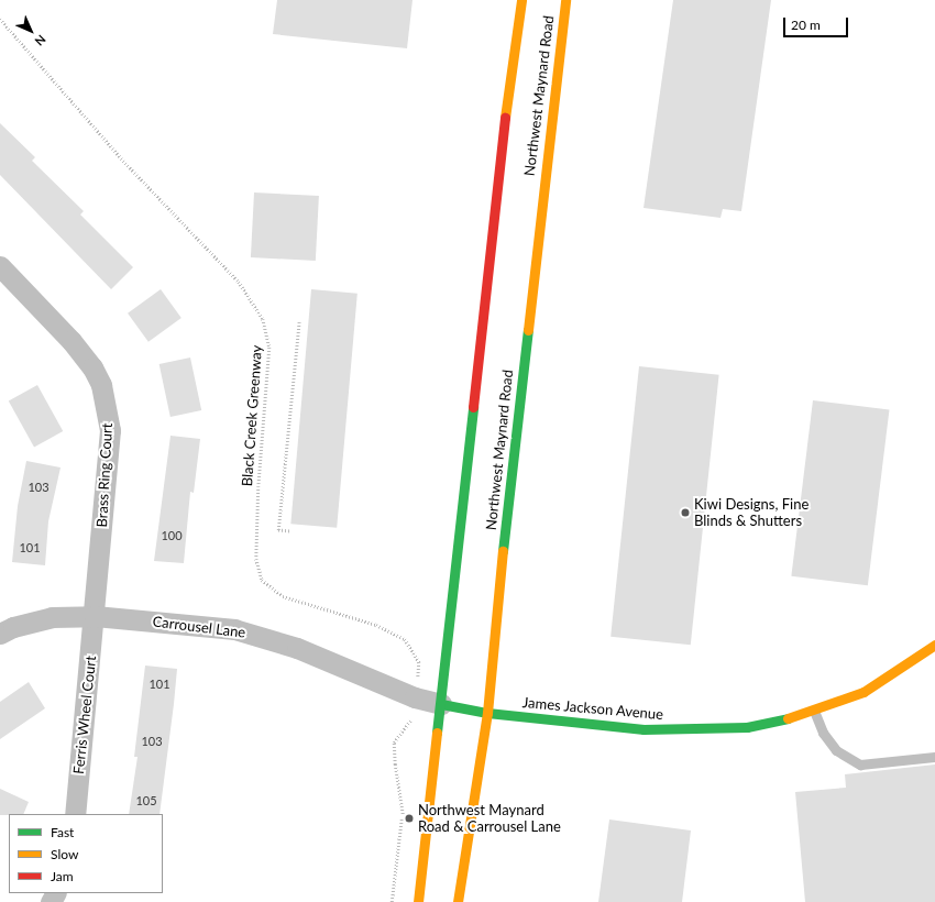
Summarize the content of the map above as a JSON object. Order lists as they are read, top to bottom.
{
  "streets": {
    "main road": ["Northwest Maynard Road", "James Jackson Avenue"],
    "street": ["Brass Ring Court", "Carrousel Lane", "Ferris Wheel Court"],
    "path": ["Black Creek Greenway"]
  },
  "crossings": [
    ["Northwest Maynard Road", "Carrousel Lane"],
    ["Northwest Maynard Road", "James Jackson Avenue"],
    ["Brass Ring Court", "Carrousel Lane"],
    ["Brass Ring Court", "Ferris Wheel Court"],
    ["Carrousel Lane", "James Jackson Avenue"],
    ["Carrousel Lane", "Ferris Wheel Court"]
  ],
  "places": ["Kiwi Designs, Fine Blinds & Shutters", "Northwest Maynard Road & Carrousel Lane"],
  "house_numbers": [
    "103",
    "100",
    "101",
    "101",
    "103",
    "105"
  ],
  "legend": ["Fast", "Slow", "Jam"],
  "scale_bar": "20 m",
  "north": "bottom right"
}
